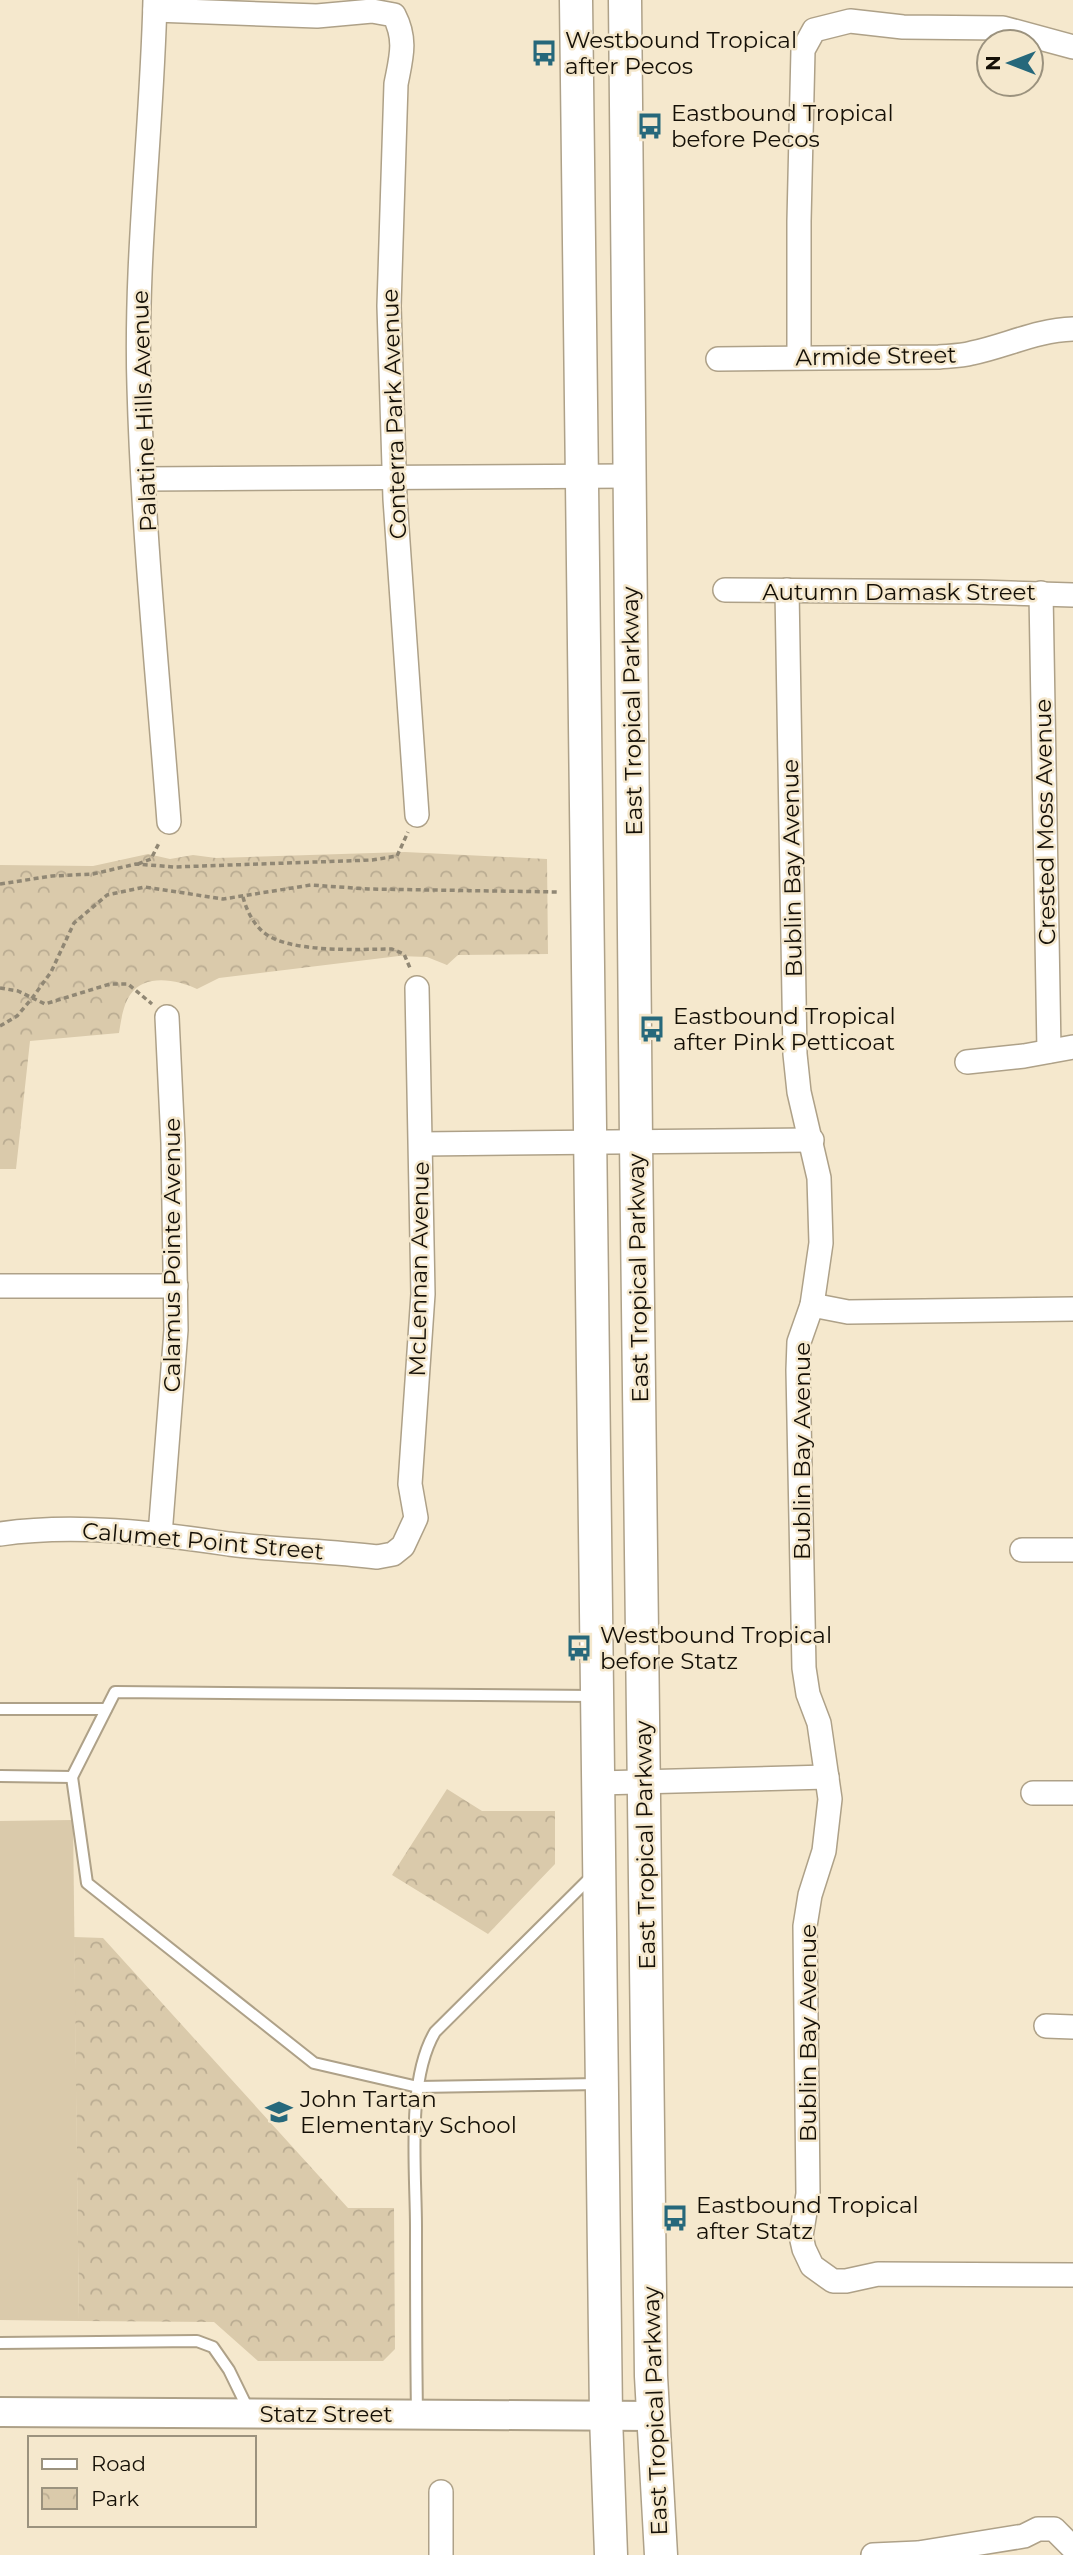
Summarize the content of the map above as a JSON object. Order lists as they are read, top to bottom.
{
  "streets": {
    "main road": ["East Tropical Parkway"],
    "street": [
      "Armide Street",
      "Palatine Hills Avenue",
      "Conterra Park Avenue",
      "Autumn Damask Street",
      "Crested Moss Avenue",
      "Bublin Bay Avenue",
      "Calamus Pointe Avenue",
      "McLennan Avenue",
      "Calumet Point Street",
      "Statz Street"
    ]
  },
  "crossings": [
    ["Palatine Hills Avenue", "Conterra Park Avenue"],
    ["Autumn Damask Street", "Crested Moss Avenue"],
    ["Autumn Damask Street", "Bublin Bay Avenue"],
    ["East Tropical Parkway", "Statz Street"],
    ["Calamus Pointe Avenue", "Calumet Point Street"],
    ["McLennan Avenue", "Calumet Point Street"]
  ],
  "places": {
    "bus stop": [
      "Westbound Tropical after Pecos",
      "Eastbound Tropical before Pecos",
      "Eastbound Tropical after Pink Petticoat",
      "Westbound Tropical before Statz",
      "Eastbound Tropical after Statz"
    ],
    "school or university": ["John Tartan Elementary School"]
  },
  "legend": ["Road", "Park"],
  "north": "left"
}
